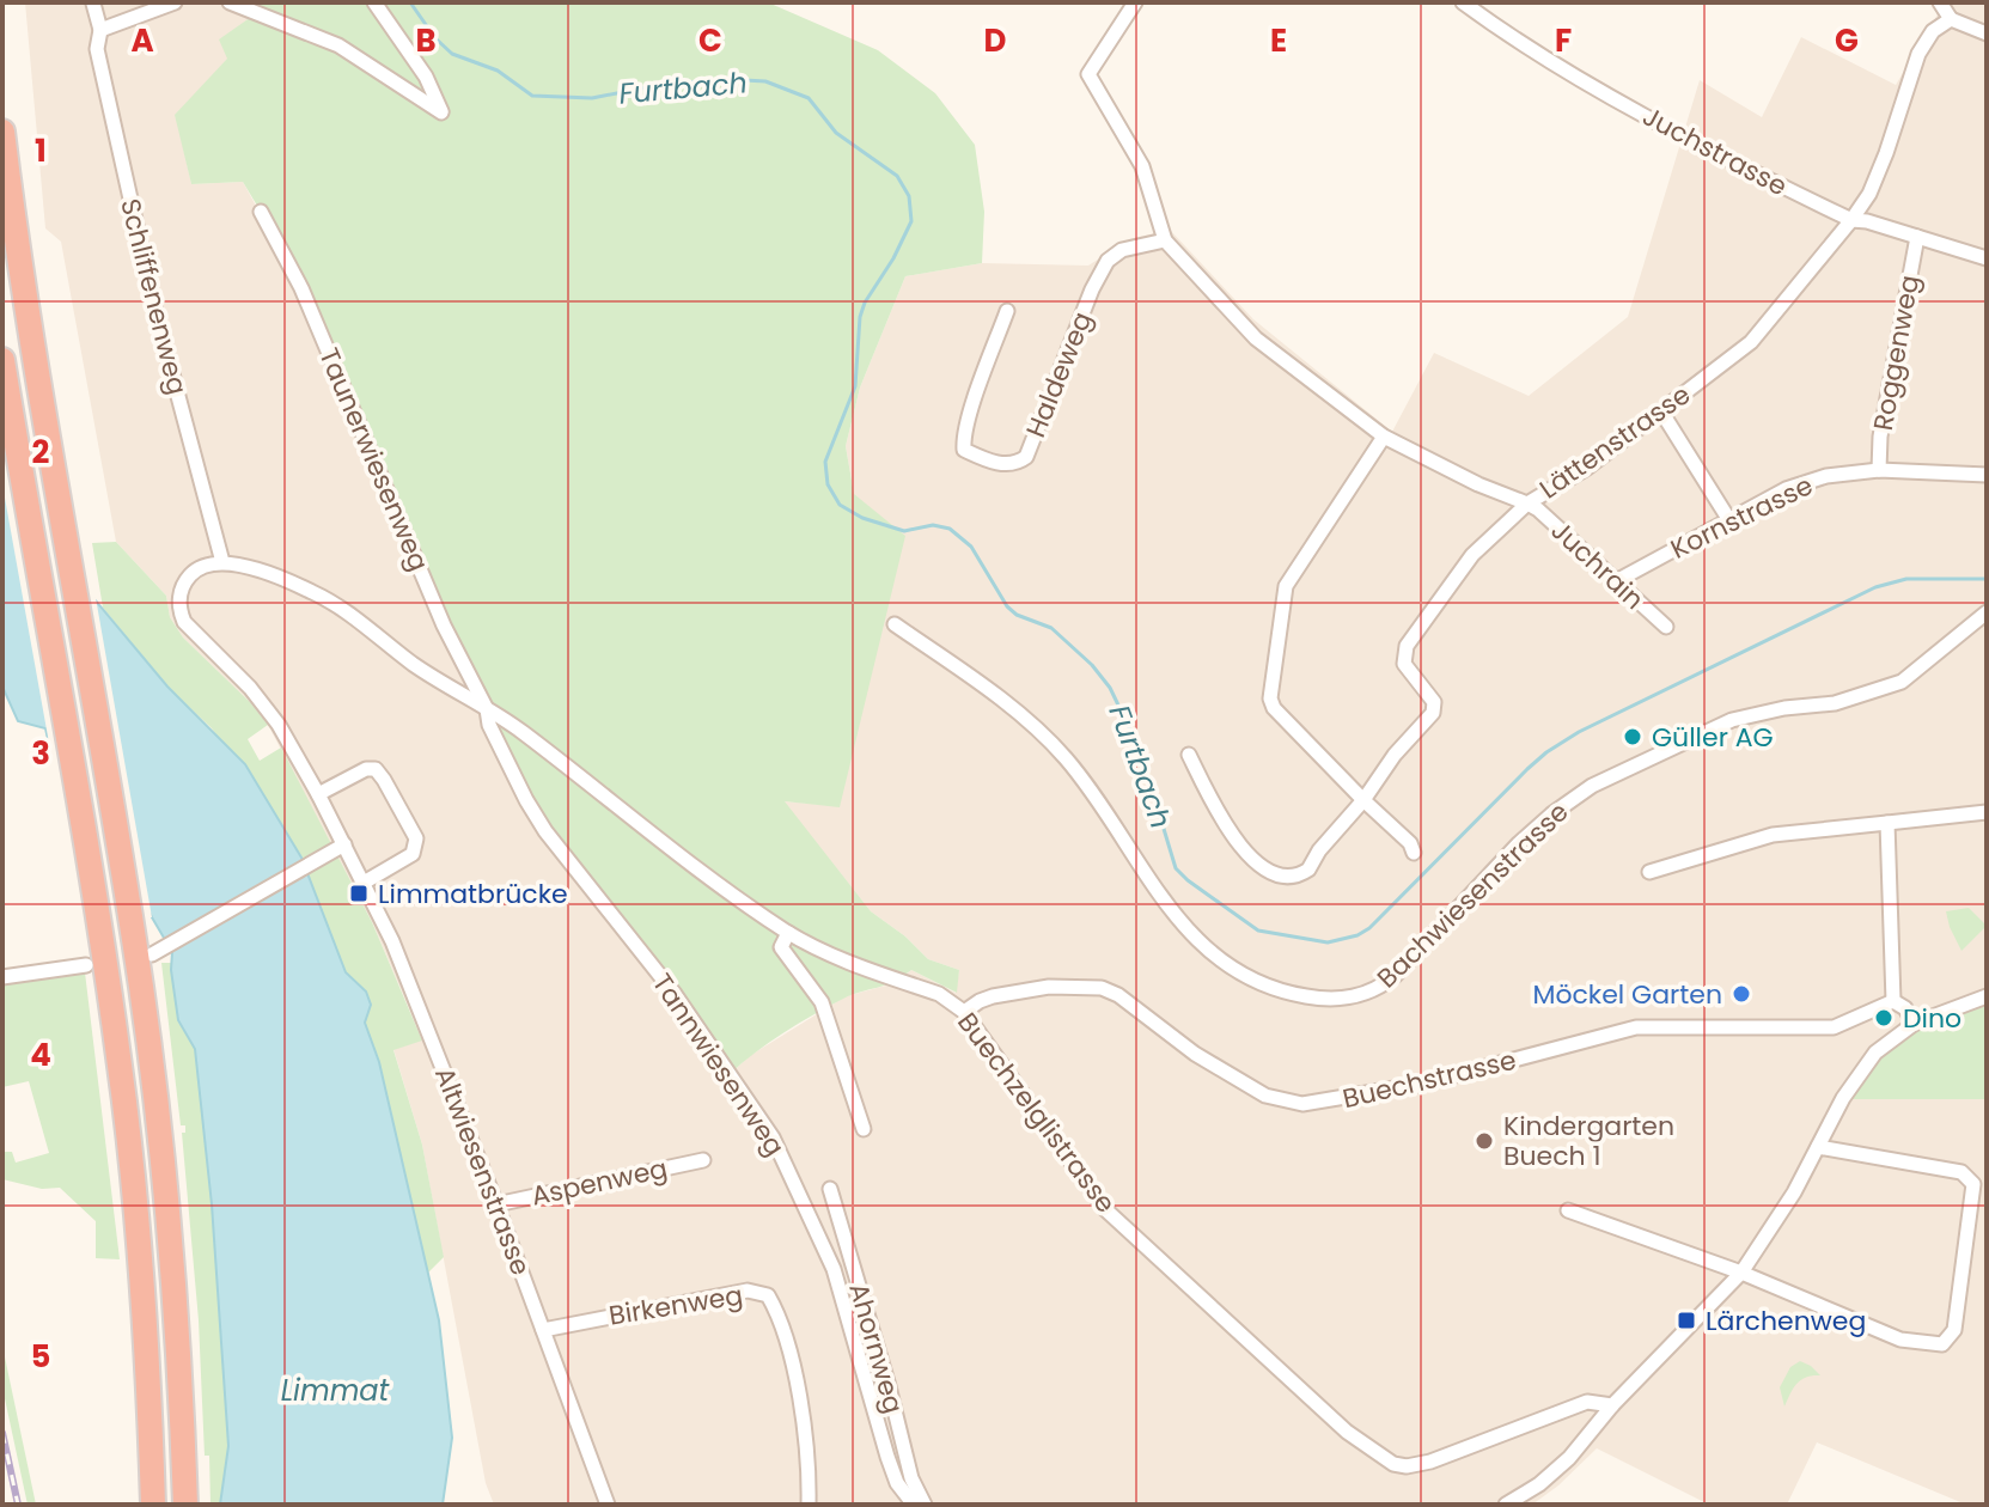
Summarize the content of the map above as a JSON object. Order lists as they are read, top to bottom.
{
  "streets": {
    "street": [
      "Juchstrasse",
      "Schliffenenweg",
      "Roggenweg",
      "Haldeweg",
      "Lättenstrasse",
      "Taunerwiesenweg",
      "Kornstrasse",
      "Juchrain",
      "Bachwiesenstrasse",
      "Tannwiesenweg",
      "Buechstrasse",
      "Buechzelglistrasse",
      "Altwiesenstrasse",
      "Aspenweg",
      "Birkenweg",
      "Ahornweg"
    ]
  },
  "crossings": [
    ["Juchstrasse", "Roggenweg"],
    ["Juchstrasse", "Lättenstrasse"],
    ["Schliffenenweg", "Buechzelglistrasse"],
    ["Roggenweg", "Kornstrasse"],
    ["Haldeweg", "Lättenstrasse"],
    ["Lättenstrasse", "Juchrain"],
    ["Taunerwiesenweg", "Tannwiesenweg"],
    ["Taunerwiesenweg", "Buechzelglistrasse"],
    ["Kornstrasse", "Juchrain"],
    ["Tannwiesenweg", "Buechzelglistrasse"],
    ["Buechstrasse", "Buechzelglistrasse"],
    ["Altwiesenstrasse", "Aspenweg"],
    ["Altwiesenstrasse", "Birkenweg"]
  ],
  "water": ["Furtbach", "Limmat"],
  "places": {
    "other": [
      "Güller AG",
      "Möckel Garten",
      "Dino",
      "Kindergarten Buech 1"
    ],
    "transit": ["Limmatbrücke", "Lärchenweg"]
  },
  "grid": {
    "columns": [
      "A",
      "B",
      "C",
      "D",
      "E",
      "F",
      "G"
    ],
    "rows": [
      "1",
      "2",
      "3",
      "4",
      "5"
    ]
  }
}
